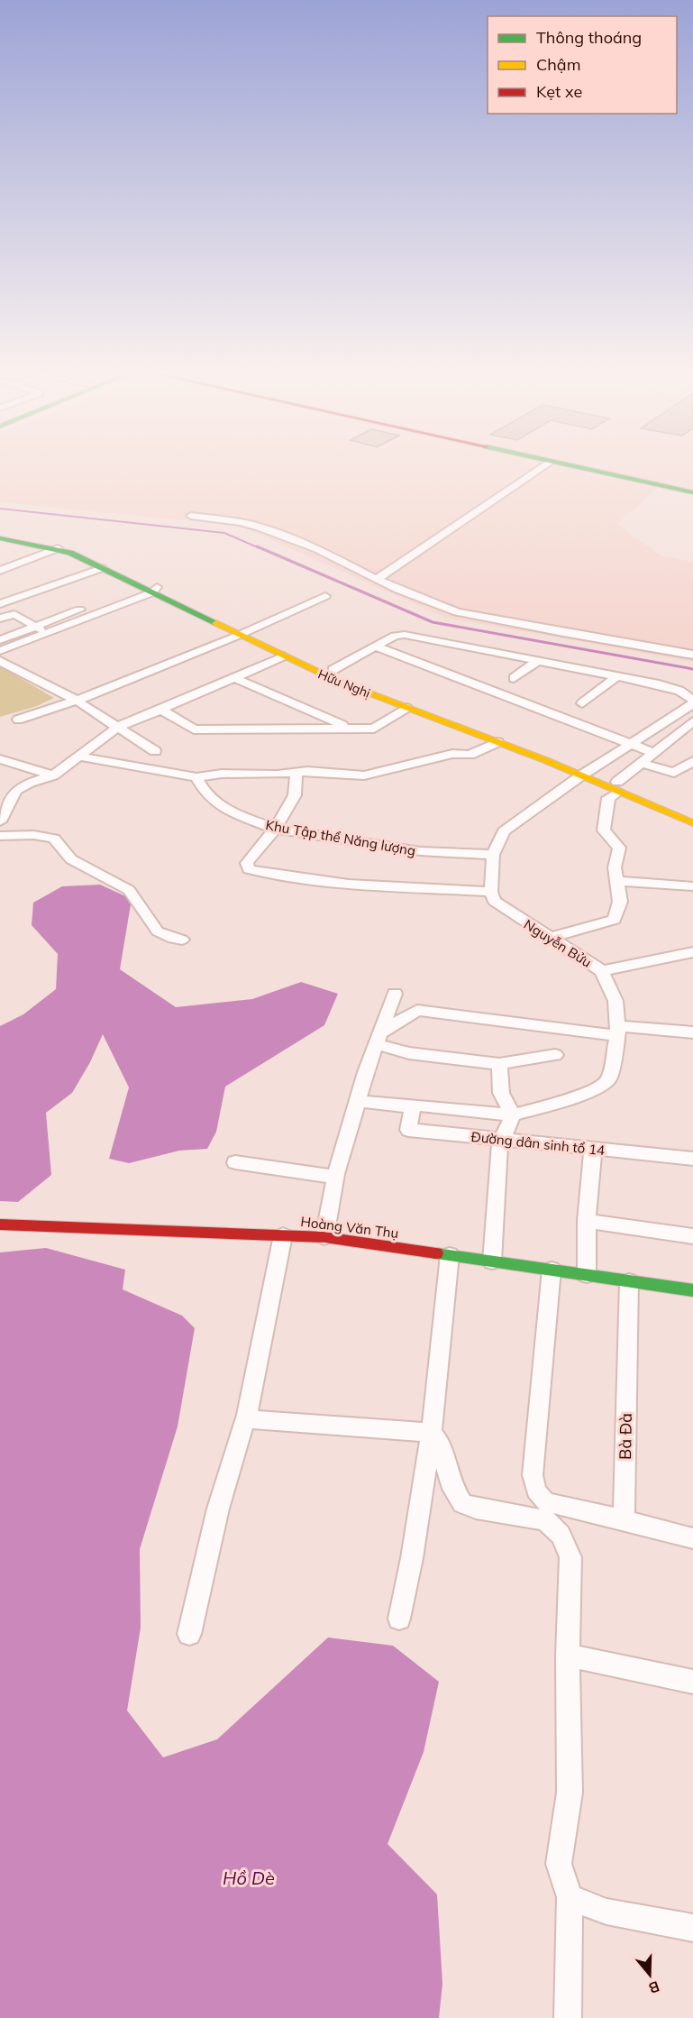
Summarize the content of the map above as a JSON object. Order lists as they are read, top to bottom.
{
  "streets": {
    "main road": ["Hữu Nghị", "Hoàng Văn Thụ"],
    "street": [
      "Khu Tập thể Năng lượng",
      "Nguyễn Bửu",
      "Đường dân sinh tổ 14",
      "Bà Đà"
    ]
  },
  "crossings": [
    ["Hoàng Văn Thụ", "Bà Đà"]
  ],
  "water": ["Hồ Dè"],
  "legend": ["Thông thoáng", "Chậm", "Kẹt xe"],
  "north": "bottom"
}
